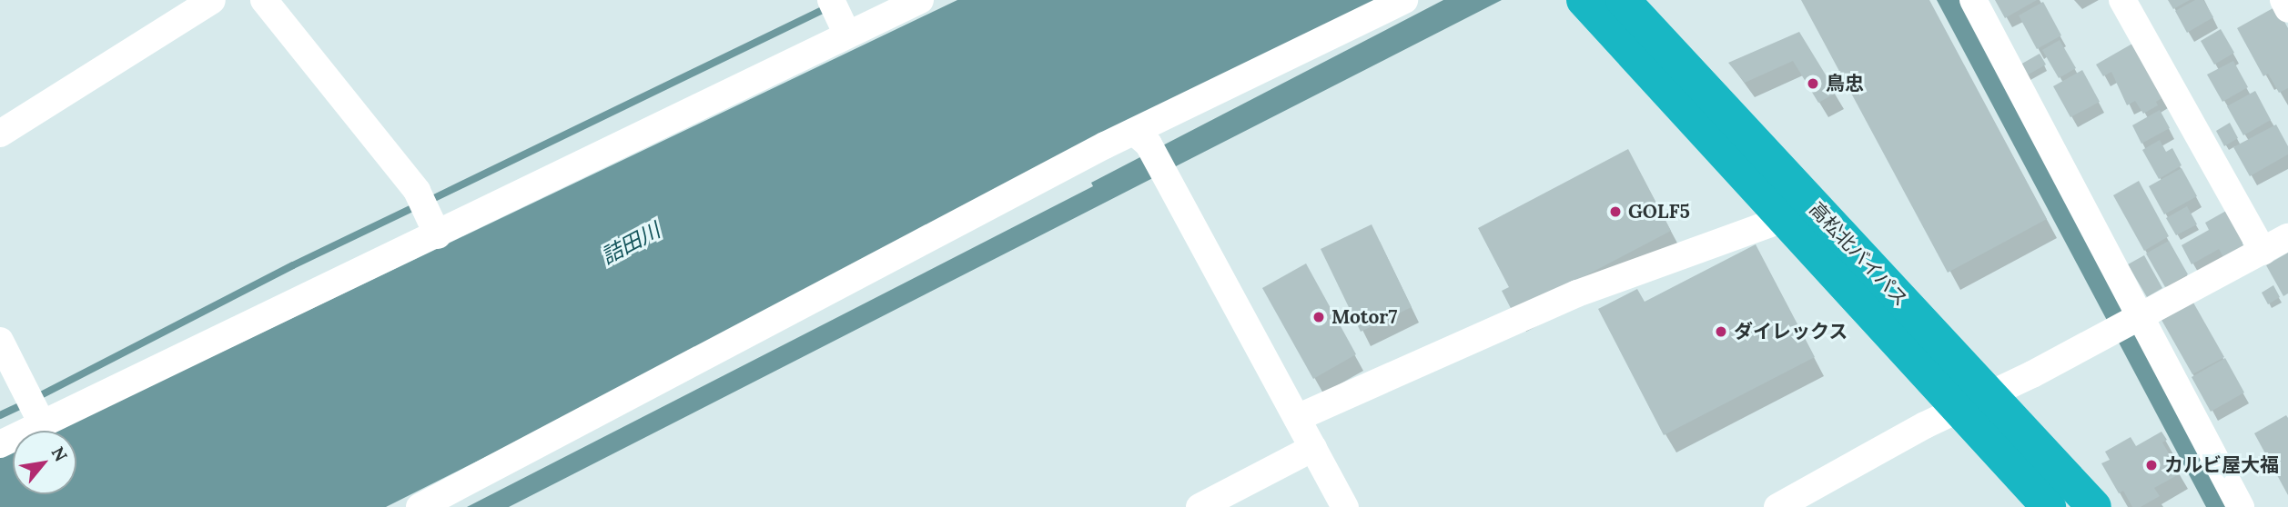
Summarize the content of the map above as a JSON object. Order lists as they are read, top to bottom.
{
  "streets": {
    "highway": ["高松北バイパス"]
  },
  "water": ["詰田川"],
  "places": [
    "鳥忠",
    "GOLF5",
    "Motor7",
    "ダイレックス",
    "カルビ屋大福"
  ],
  "north": "top right"
}
